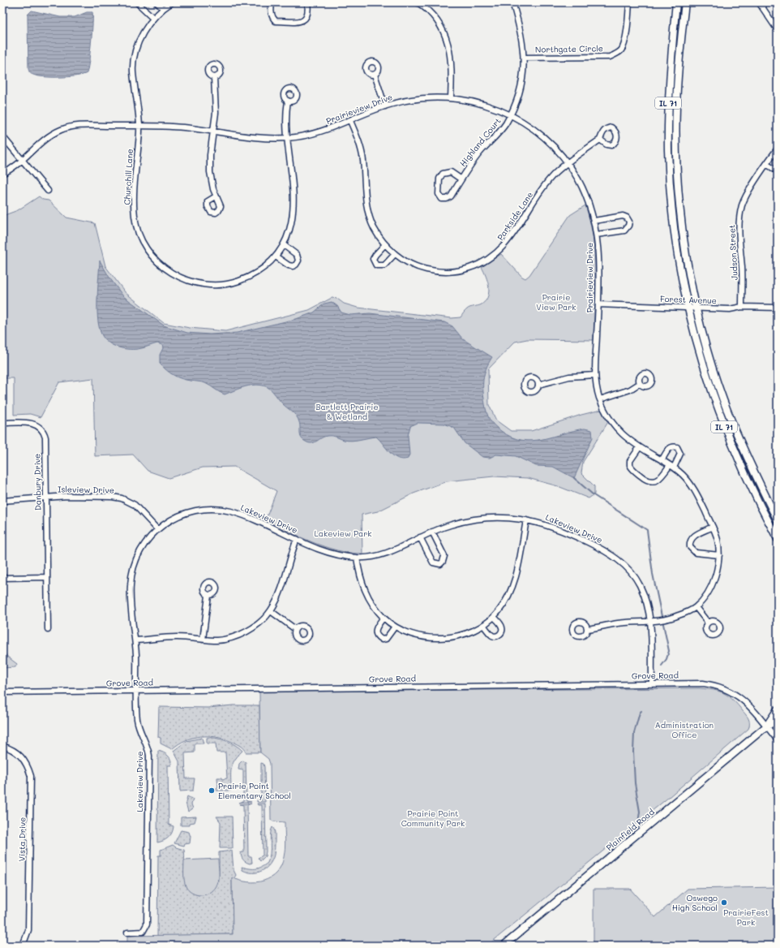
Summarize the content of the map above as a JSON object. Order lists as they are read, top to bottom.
{
  "streets": {
    "main road": ["IL 71", "Plainfield Road"],
    "street": [
      "Northgate Circle",
      "Prairieview Drive",
      "Highland Court",
      "Churchill Lane",
      "Parkside Lane",
      "Judson Street",
      "Forest Avenue",
      "Danbury Drive",
      "Isleview Drive",
      "Lakeview Drive",
      "Grove Road",
      "Vista Drive"
    ]
  },
  "crossings": [
    ["Northgate Circle", "Highland Court"],
    ["IL 71", "Forest Avenue"],
    ["Prairieview Drive", "Highland Court"],
    ["Prairieview Drive", "Churchill Lane"],
    ["Prairieview Drive", "Parkside Lane"],
    ["Prairieview Drive", "Forest Avenue"],
    ["Prairieview Drive", "Lakeview Drive"],
    ["Judson Street", "Forest Avenue"],
    ["Danbury Drive", "Isleview Drive"],
    ["Isleview Drive", "Lakeview Drive"],
    ["Lakeview Drive", "Grove Road"],
    ["Grove Road", "Plainfield Road"]
  ],
  "parks": [
    "Prairie View Park",
    "Bartlett Prairie & Wetland",
    "Lakeview Park",
    "Administration Office",
    "Prairie Point Community Park",
    "PrairieFest Park"
  ],
  "places": ["Prairie Point Elementary School", "Oswego High School"]
}
